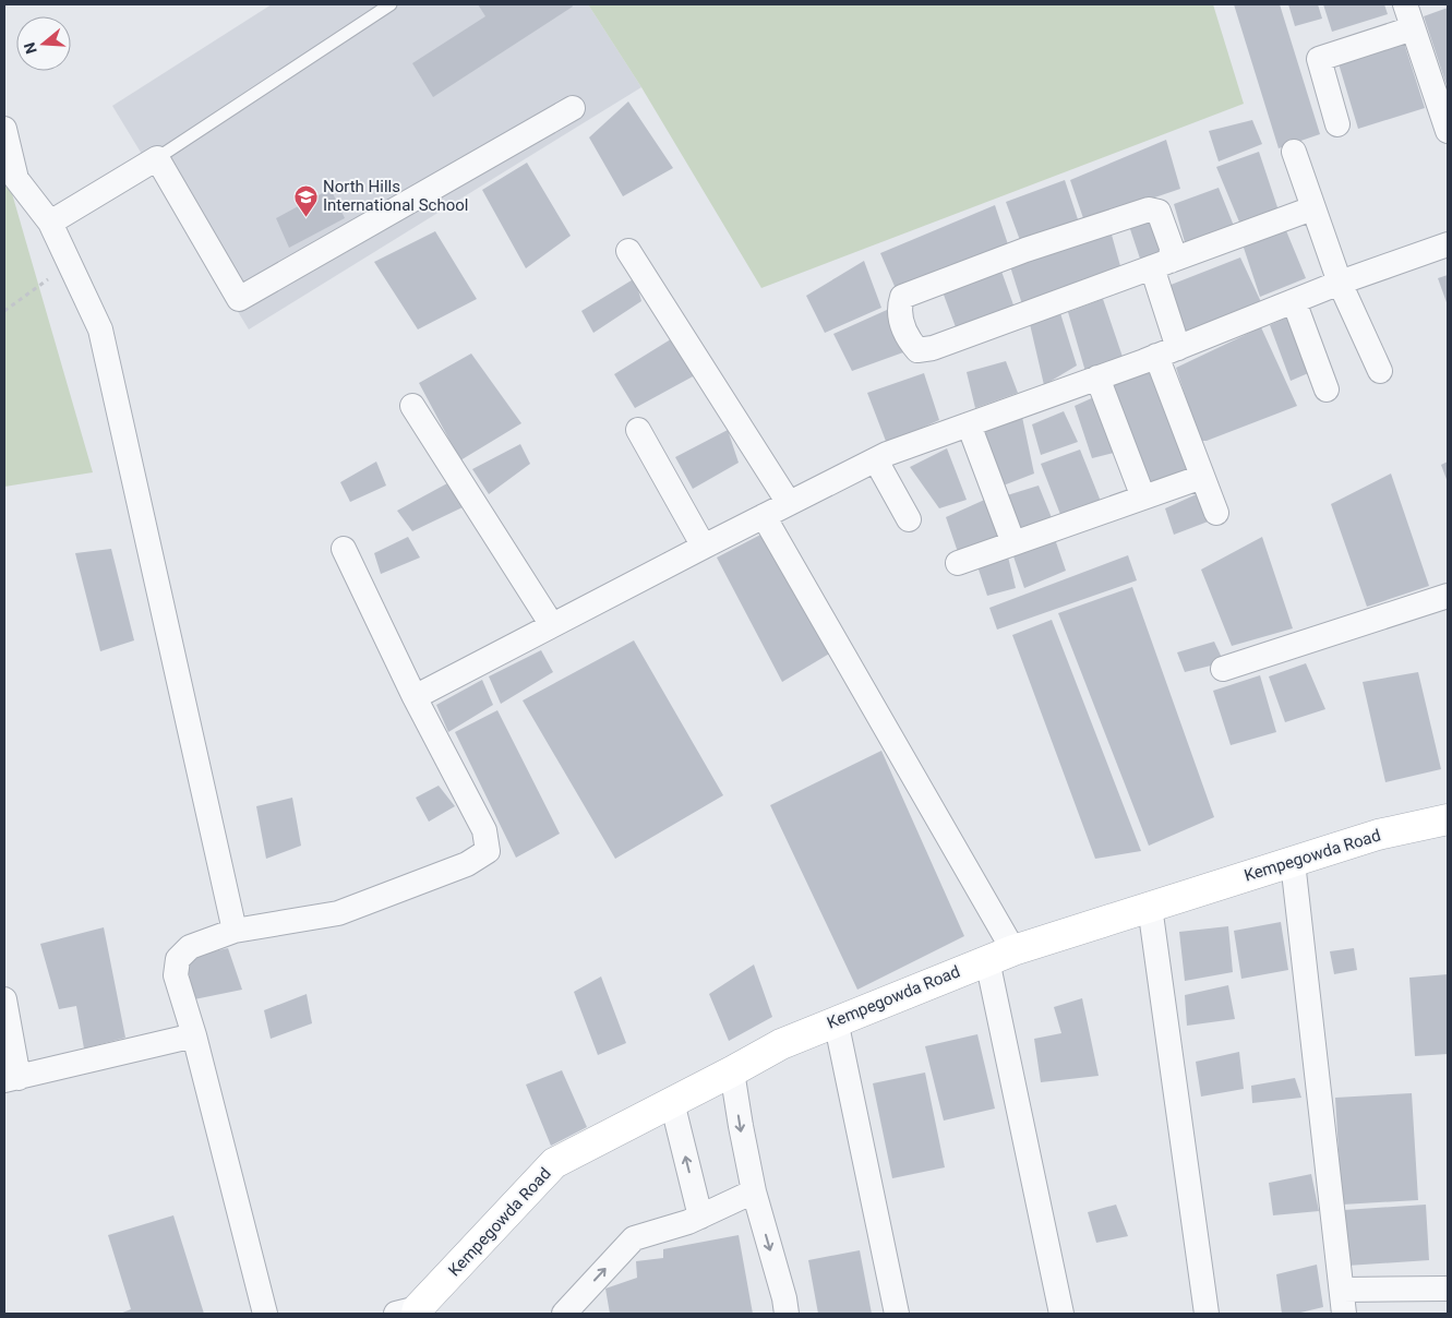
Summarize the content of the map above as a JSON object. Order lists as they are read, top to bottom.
{
  "streets": {
    "street": ["Kempegowda Road"]
  },
  "places": {
    "school or university": ["North Hills International School"]
  },
  "north": "left"
}
